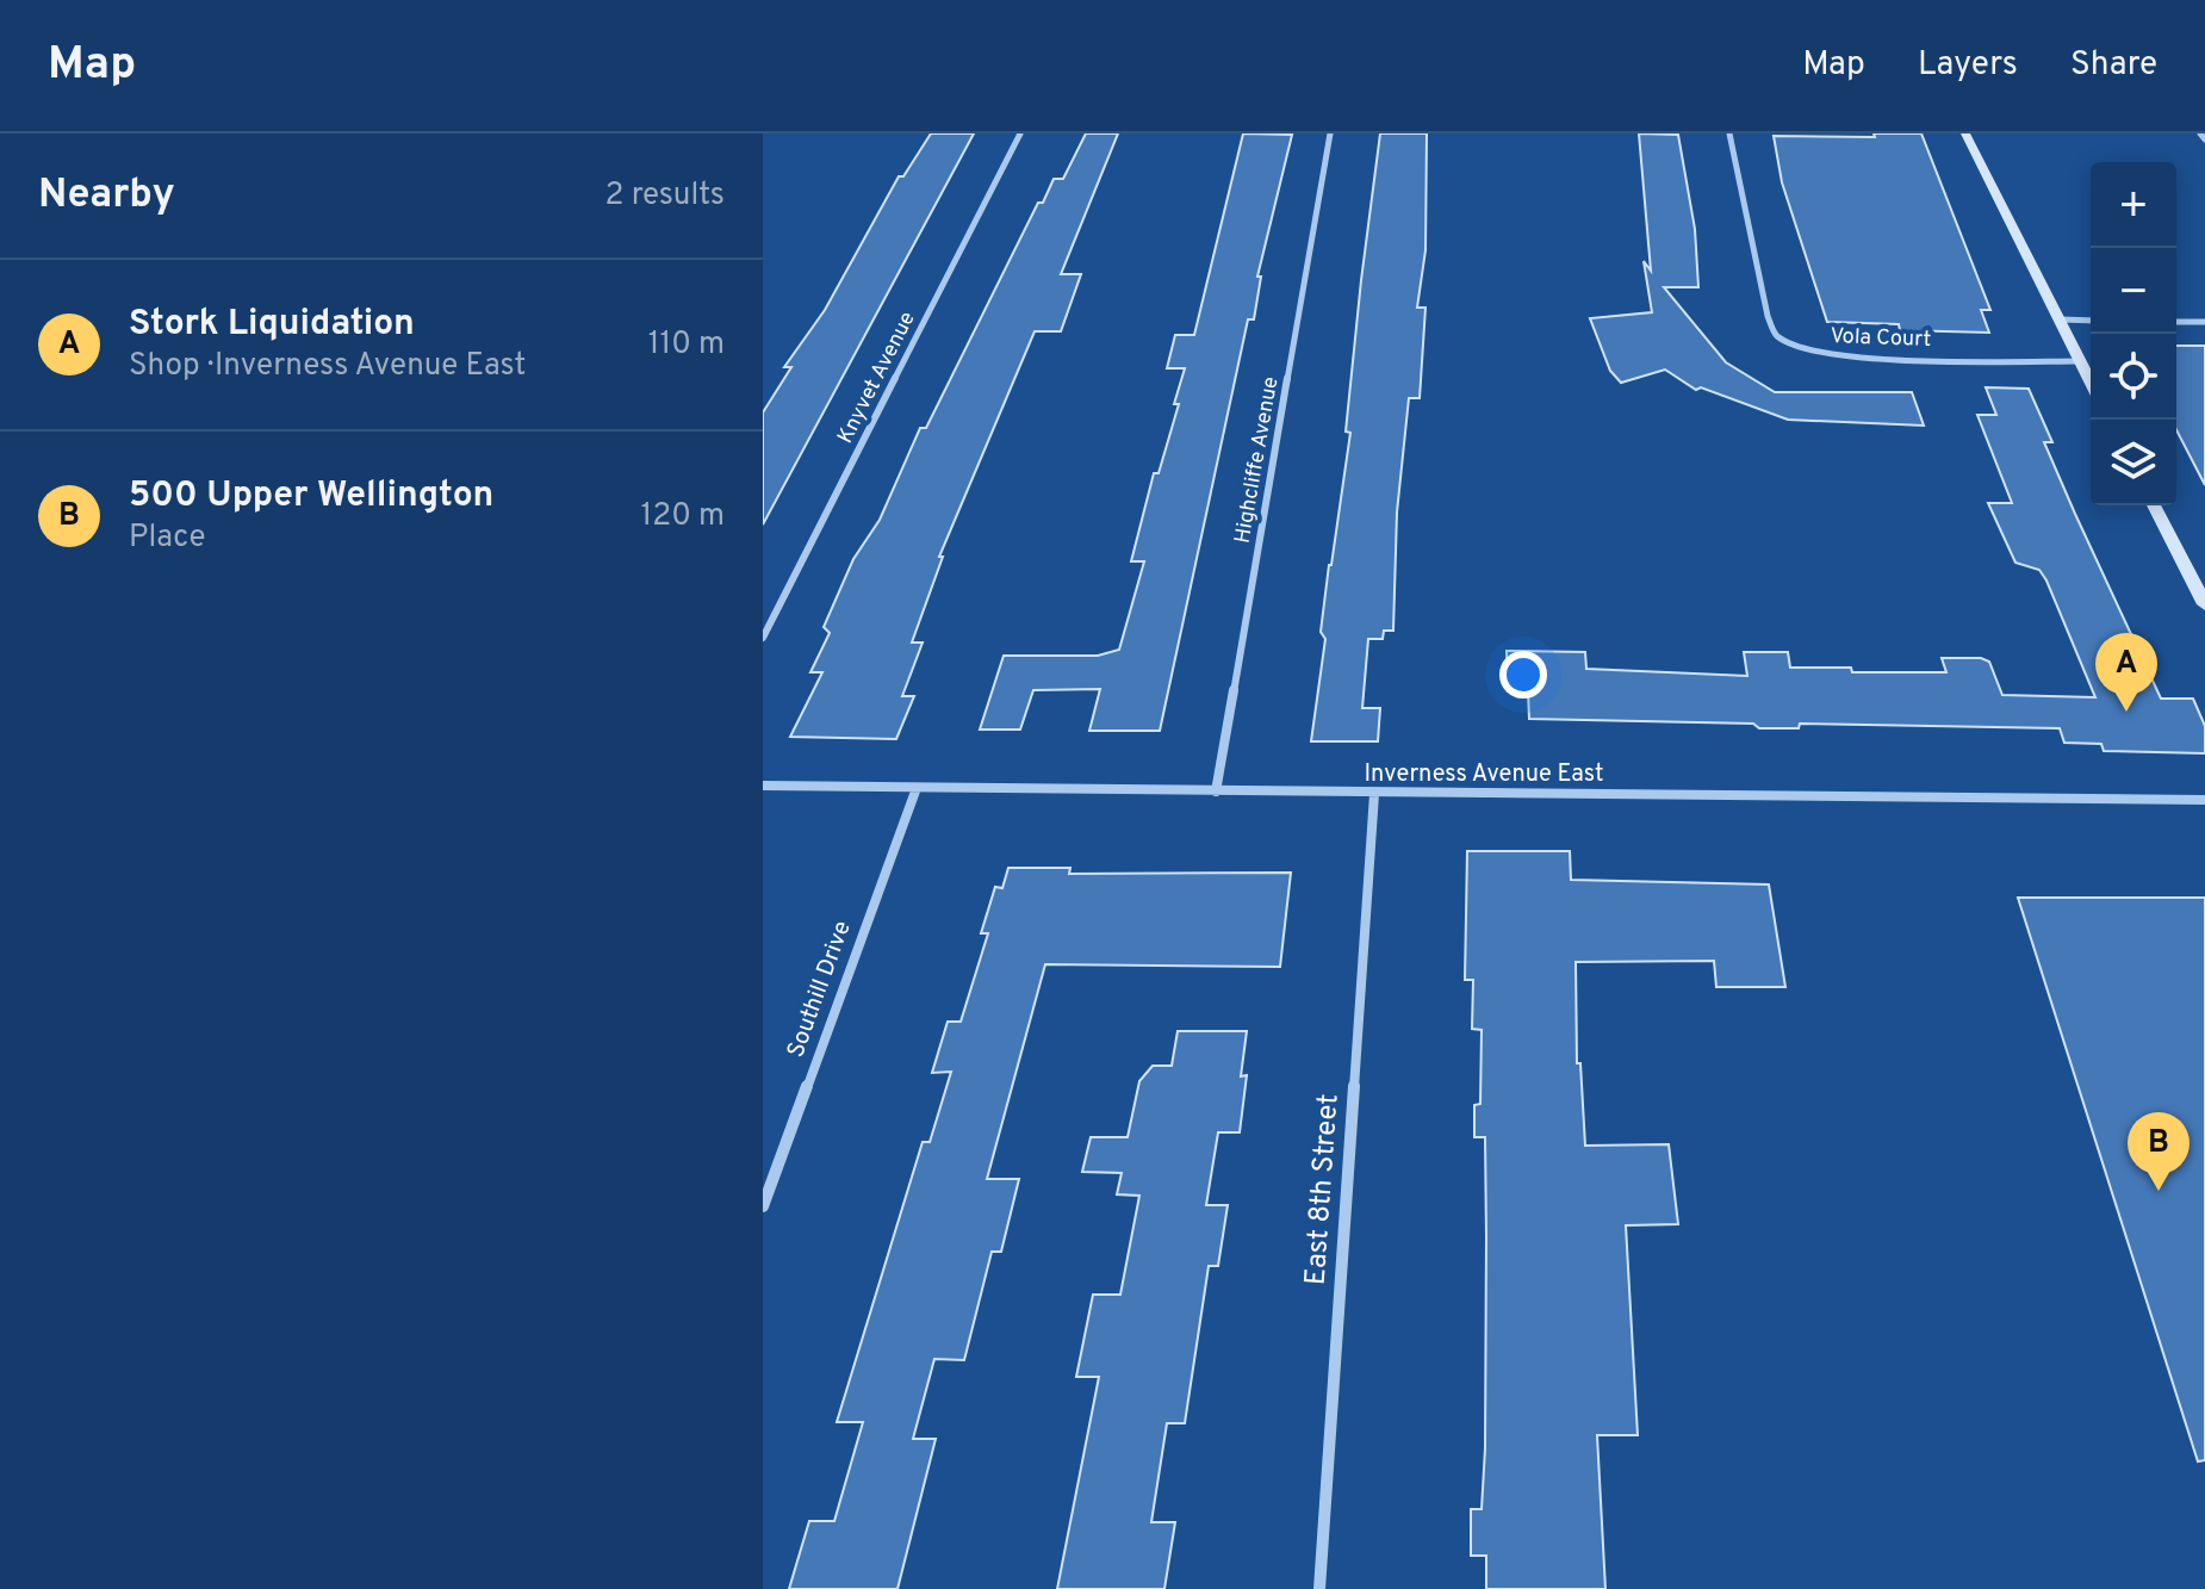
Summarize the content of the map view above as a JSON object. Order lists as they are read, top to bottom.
{
  "streets": {
    "street": [
      "Vola Court",
      "Knyvet Avenue",
      "Highcliffe Avenue",
      "Inverness Avenue East",
      "Southill Drive",
      "East 8th Street"
    ]
  },
  "crossings": [
    ["Highcliffe Avenue", "Inverness Avenue East"],
    ["Inverness Avenue East", "Southill Drive"],
    ["Inverness Avenue East", "East 8th Street"]
  ],
  "page": {
    "header": "Map",
    "nav": ["Map", "Layers", "Share"],
    "heading": ["Nearby", "2 results"],
    "map_buttons": ["+", "−"],
    "list": [
      {
        "mark": "A",
        "name": "Stork Liquidation",
        "note": "Shop · Inverness Avenue East",
        "value": "110 m"
      },
      {
        "mark": "B",
        "name": "500 Upper Wellington",
        "note": "Place",
        "value": "120 m"
      }
    ],
    "pins": ["A", "B"]
  }
}
